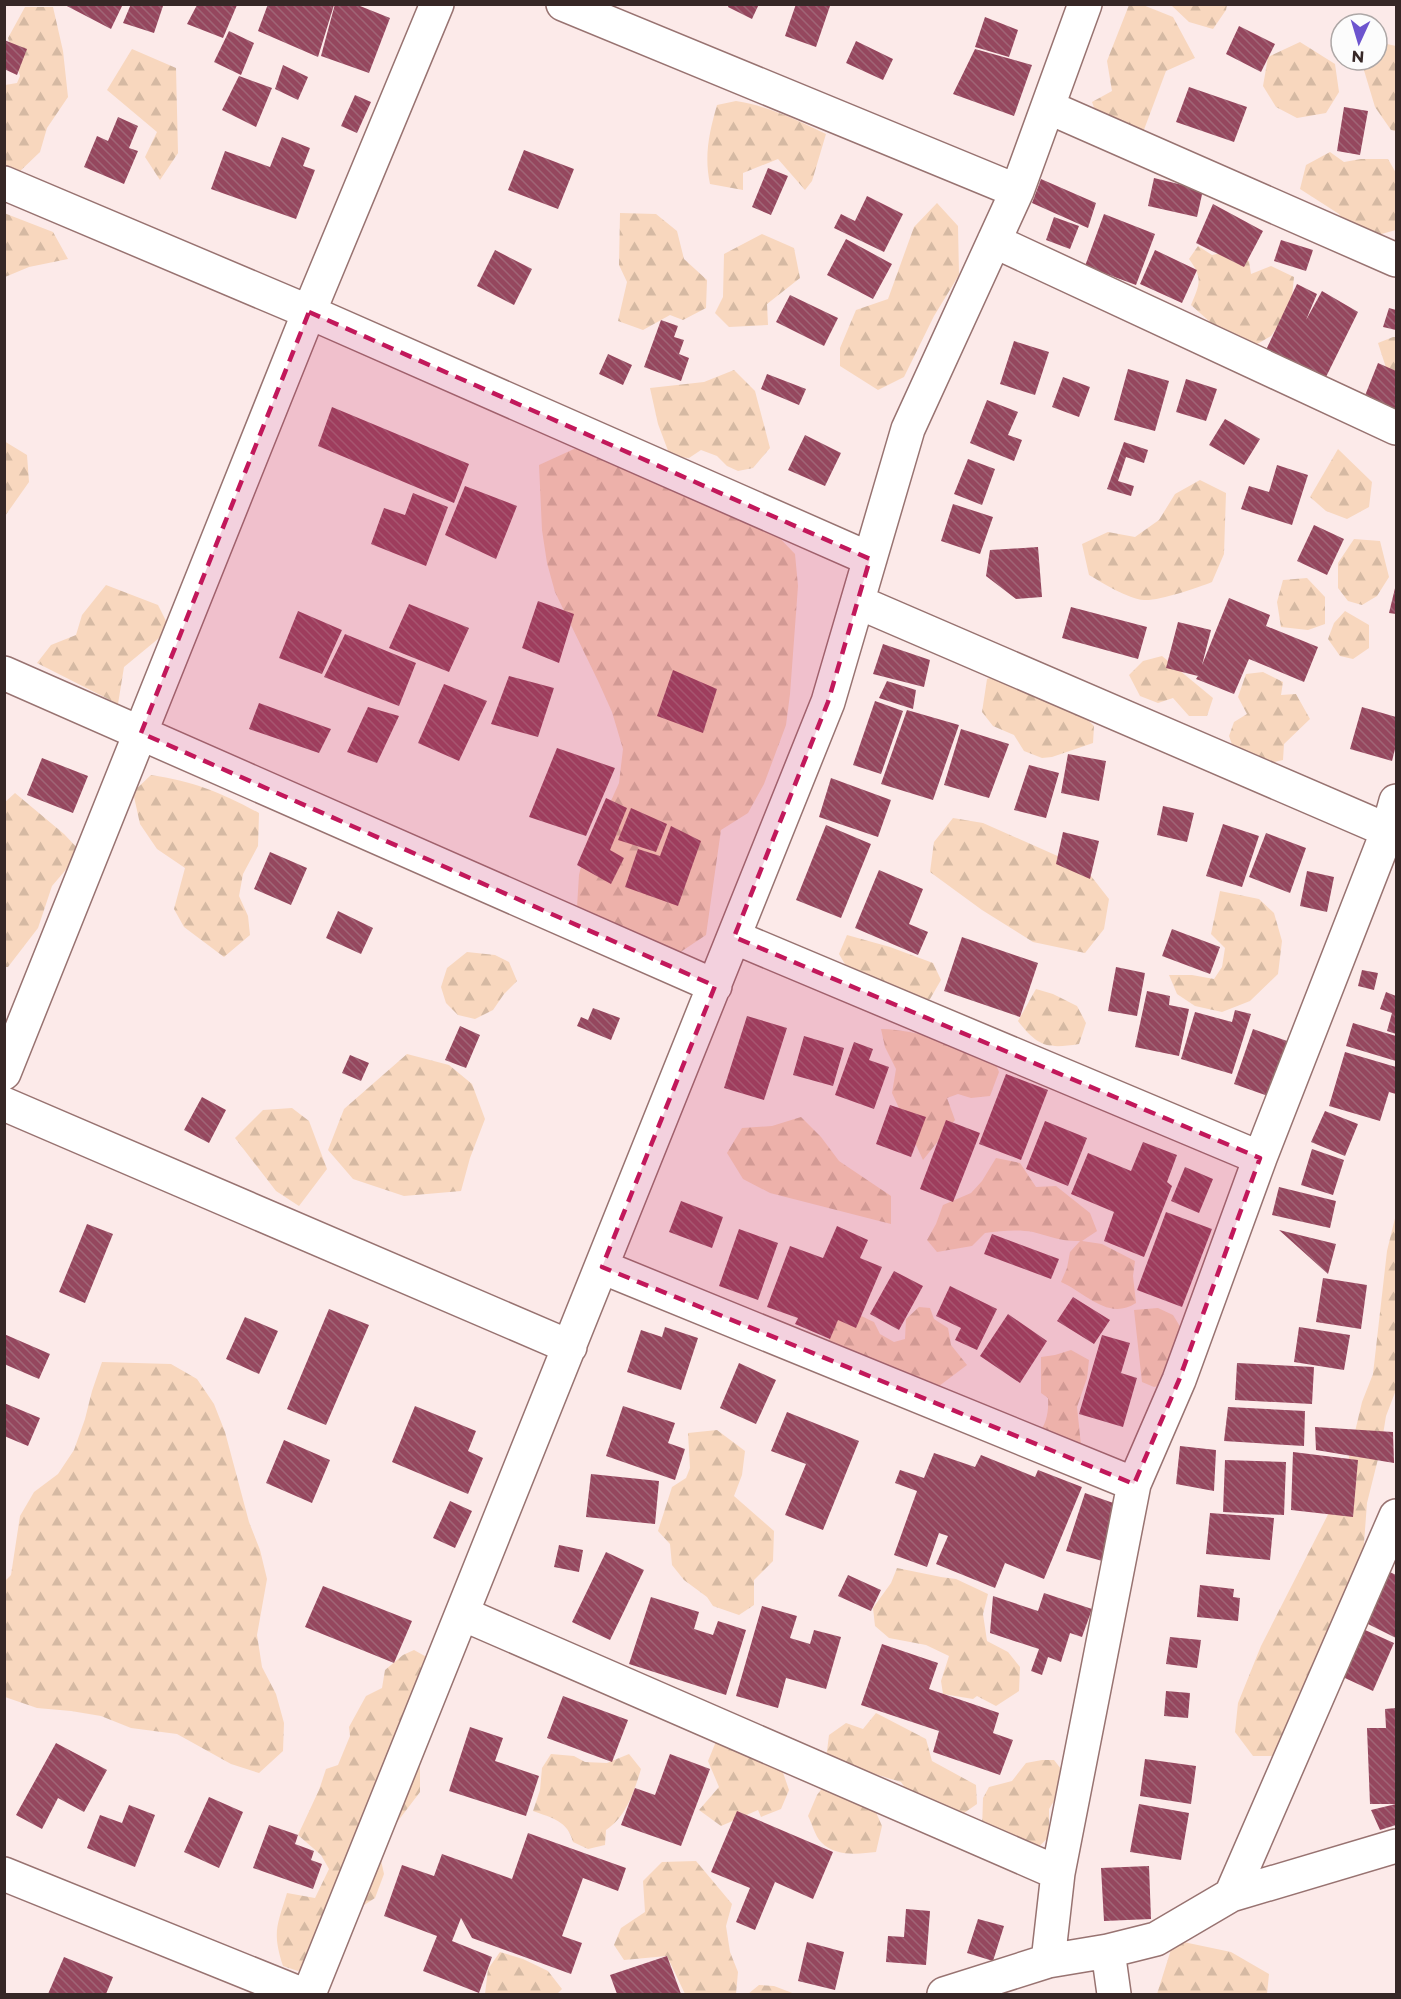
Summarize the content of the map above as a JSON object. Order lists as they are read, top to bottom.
{
  "north": "bottom"
}
